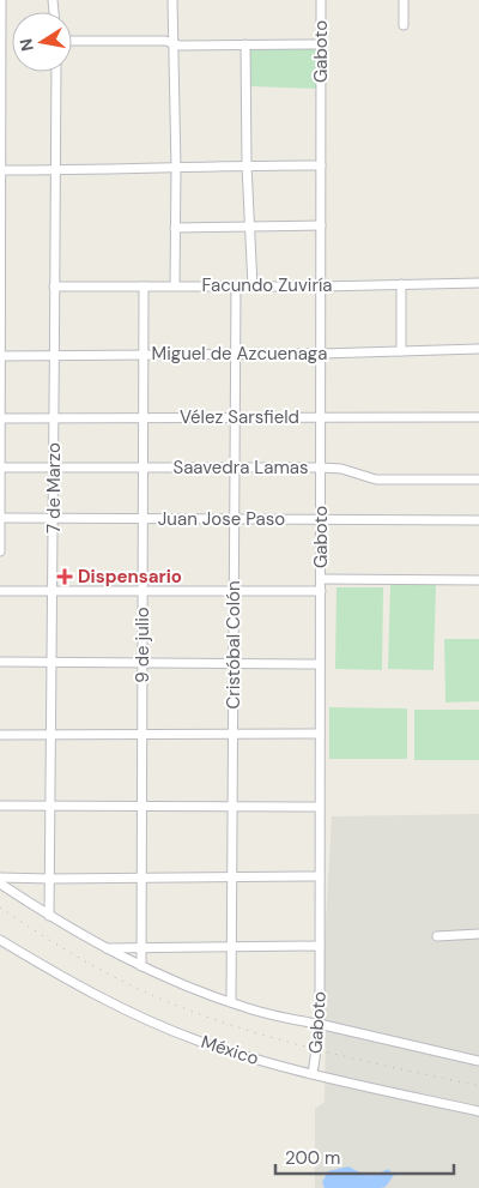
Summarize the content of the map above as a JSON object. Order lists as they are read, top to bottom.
{
  "streets": {
    "street": [
      "Gaboto",
      "Facundo Zuviría",
      "Miguel de Azcuenaga",
      "Vélez Sarsfield",
      "Saavedra Lamas",
      "7 de Marzo",
      "Juan Jose Paso",
      "9 de julio",
      "Cristóbal Colón",
      "México"
    ]
  },
  "crossings": [
    ["Gaboto", "Facundo Zuviría"],
    ["Gaboto", "Miguel de Azcuenaga"],
    ["Gaboto", "Vélez Sarsfield"],
    ["Gaboto", "Saavedra Lamas"],
    ["Gaboto", "Juan Jose Paso"],
    ["Gaboto", "México"],
    ["Facundo Zuviría", "7 de Marzo"],
    ["Facundo Zuviría", "9 de julio"],
    ["Facundo Zuviría", "Cristóbal Colón"],
    ["Miguel de Azcuenaga", "7 de Marzo"],
    ["Miguel de Azcuenaga", "9 de julio"],
    ["Miguel de Azcuenaga", "Cristóbal Colón"],
    ["Vélez Sarsfield", "7 de Marzo"],
    ["Vélez Sarsfield", "9 de julio"],
    ["Vélez Sarsfield", "Cristóbal Colón"],
    ["Saavedra Lamas", "7 de Marzo"],
    ["Saavedra Lamas", "9 de julio"],
    ["Saavedra Lamas", "Cristóbal Colón"],
    ["7 de Marzo", "Juan Jose Paso"],
    ["Juan Jose Paso", "9 de julio"],
    ["Juan Jose Paso", "Cristóbal Colón"]
  ],
  "places": {
    "health": ["Dispensario"]
  },
  "scale_bar": "200 m",
  "north": "left"
}
